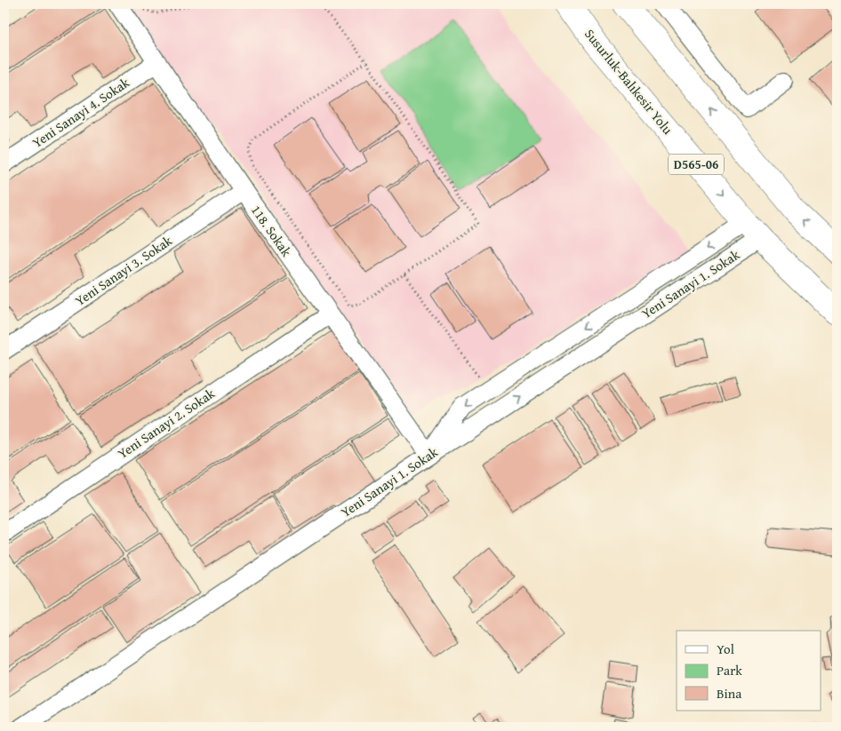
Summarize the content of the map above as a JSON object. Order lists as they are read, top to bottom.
{
  "streets": {
    "highway": ["Susurluk-Balıkesir Yolu", "D565-06"],
    "street": [
      "Yeni Sanayi 4. Sokak",
      "118. Sokak",
      "Yeni Sanayi 3. Sokak",
      "Yeni Sanayi 1. Sokak",
      "Yeni Sanayi 2. Sokak"
    ]
  },
  "crossings": [
    ["Susurluk-Balıkesir Yolu", "Yeni Sanayi 1. Sokak"],
    ["Yeni Sanayi 4. Sokak", "118. Sokak"],
    ["118. Sokak", "Yeni Sanayi 3. Sokak"],
    ["118. Sokak", "Yeni Sanayi 1. Sokak"],
    ["118. Sokak", "Yeni Sanayi 2. Sokak"]
  ],
  "legend": ["Yol", "Park", "Bina"]
}
